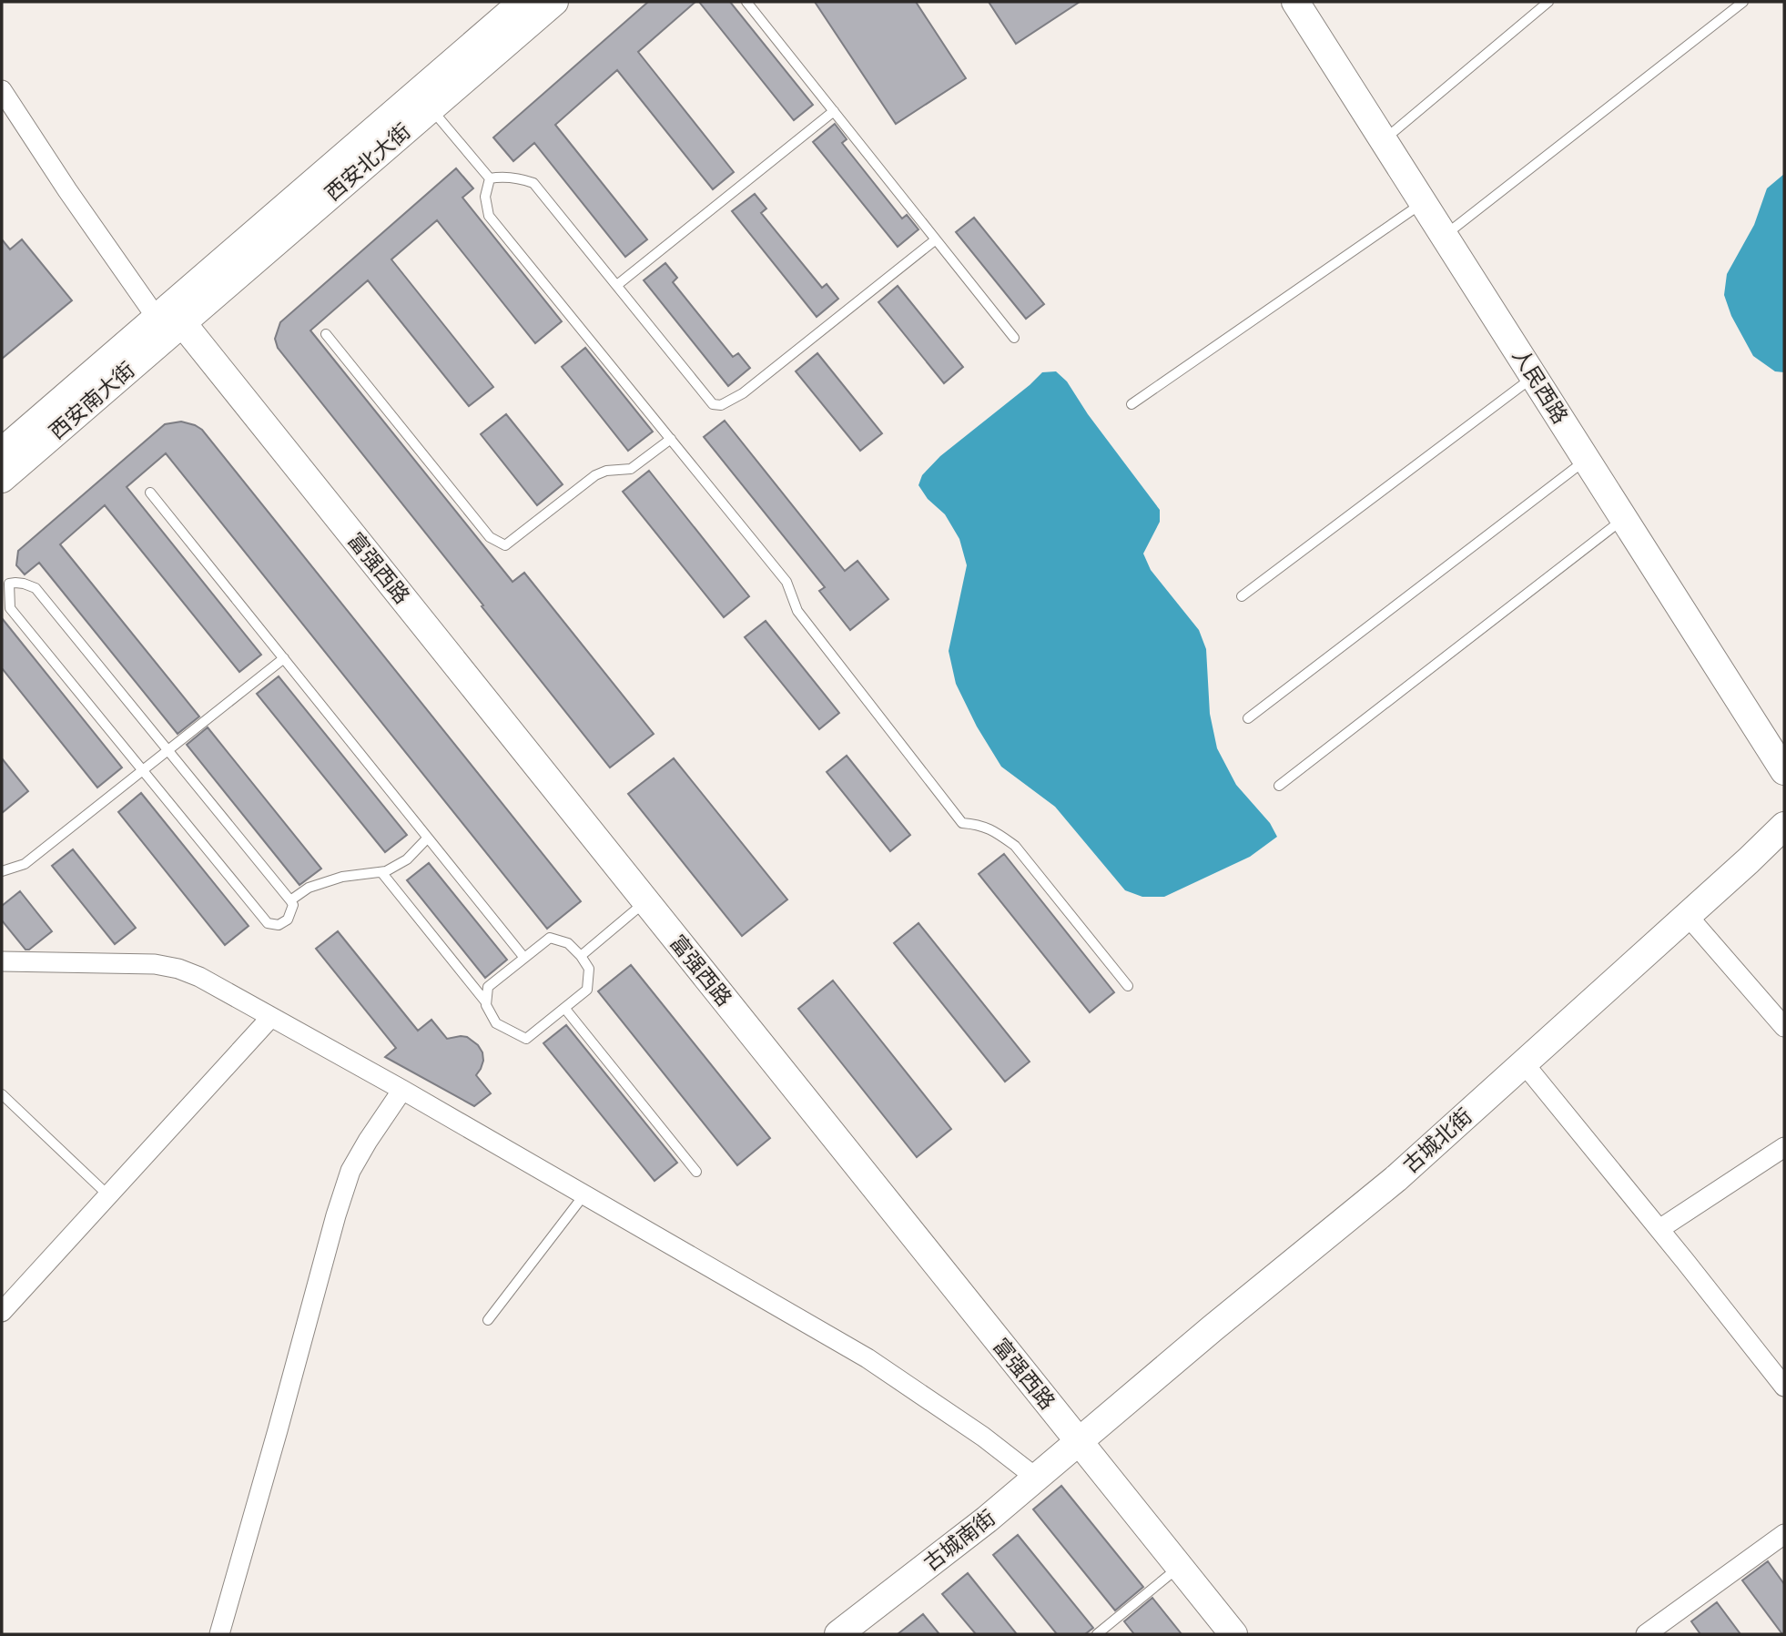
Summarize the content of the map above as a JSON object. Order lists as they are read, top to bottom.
{
  "streets": {
    "street": [
      "西安北大街",
      "人民西路",
      "西安南大街",
      "富强西路",
      "古城北街",
      "古城南街"
    ]
  },
  "crossings": [
    ["西安北大街", "西安南大街"],
    ["西安北大街", "富强西路"],
    ["西安南大街", "富强西路"],
    ["富强西路", "古城北街"],
    ["富强西路", "古城南街"],
    ["古城北街", "古城南街"]
  ]
}
